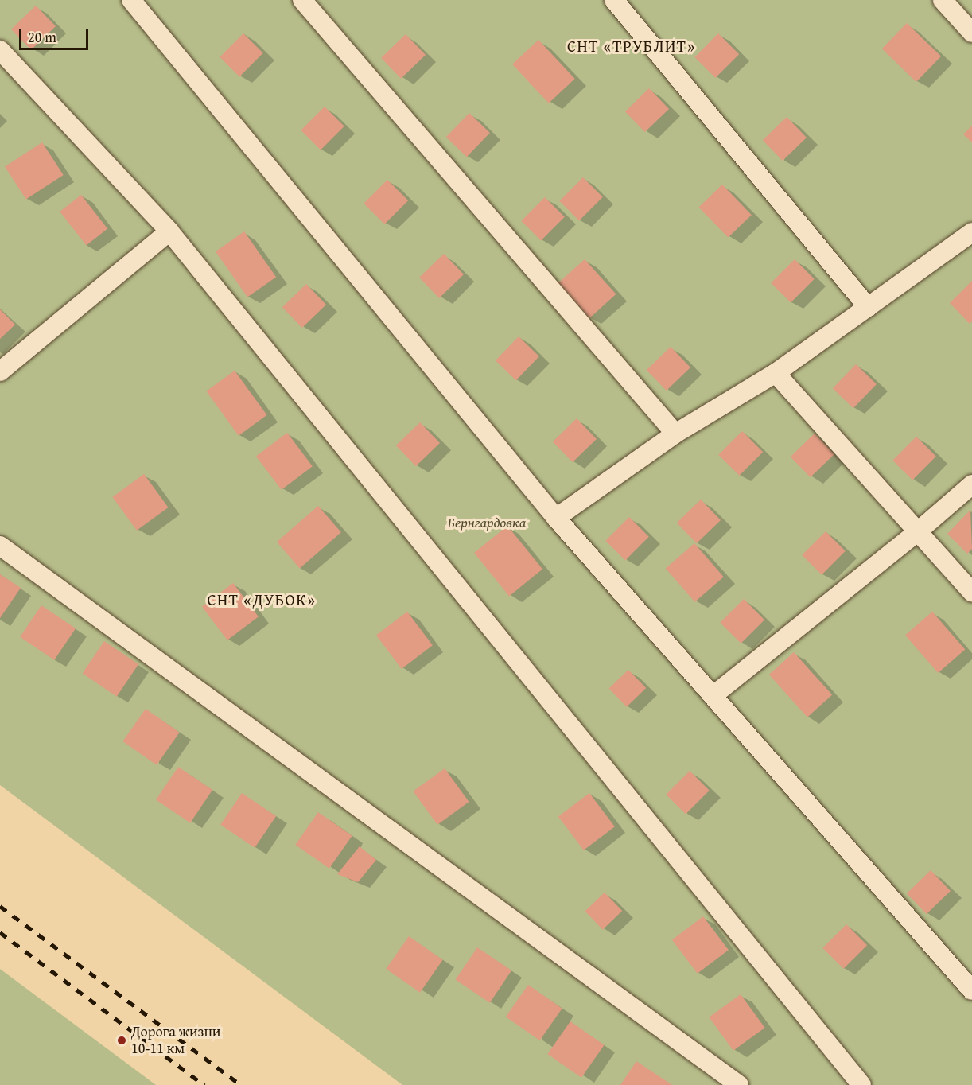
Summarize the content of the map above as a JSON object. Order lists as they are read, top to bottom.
{
  "districts": ["СНТ «ТРУБЛИТ»", "СНТ «ДУБОК»"],
  "parks": ["Бернгардовка"],
  "places": ["Дорога жизни 10-11 км"],
  "scale_bar": "20 m"
}
